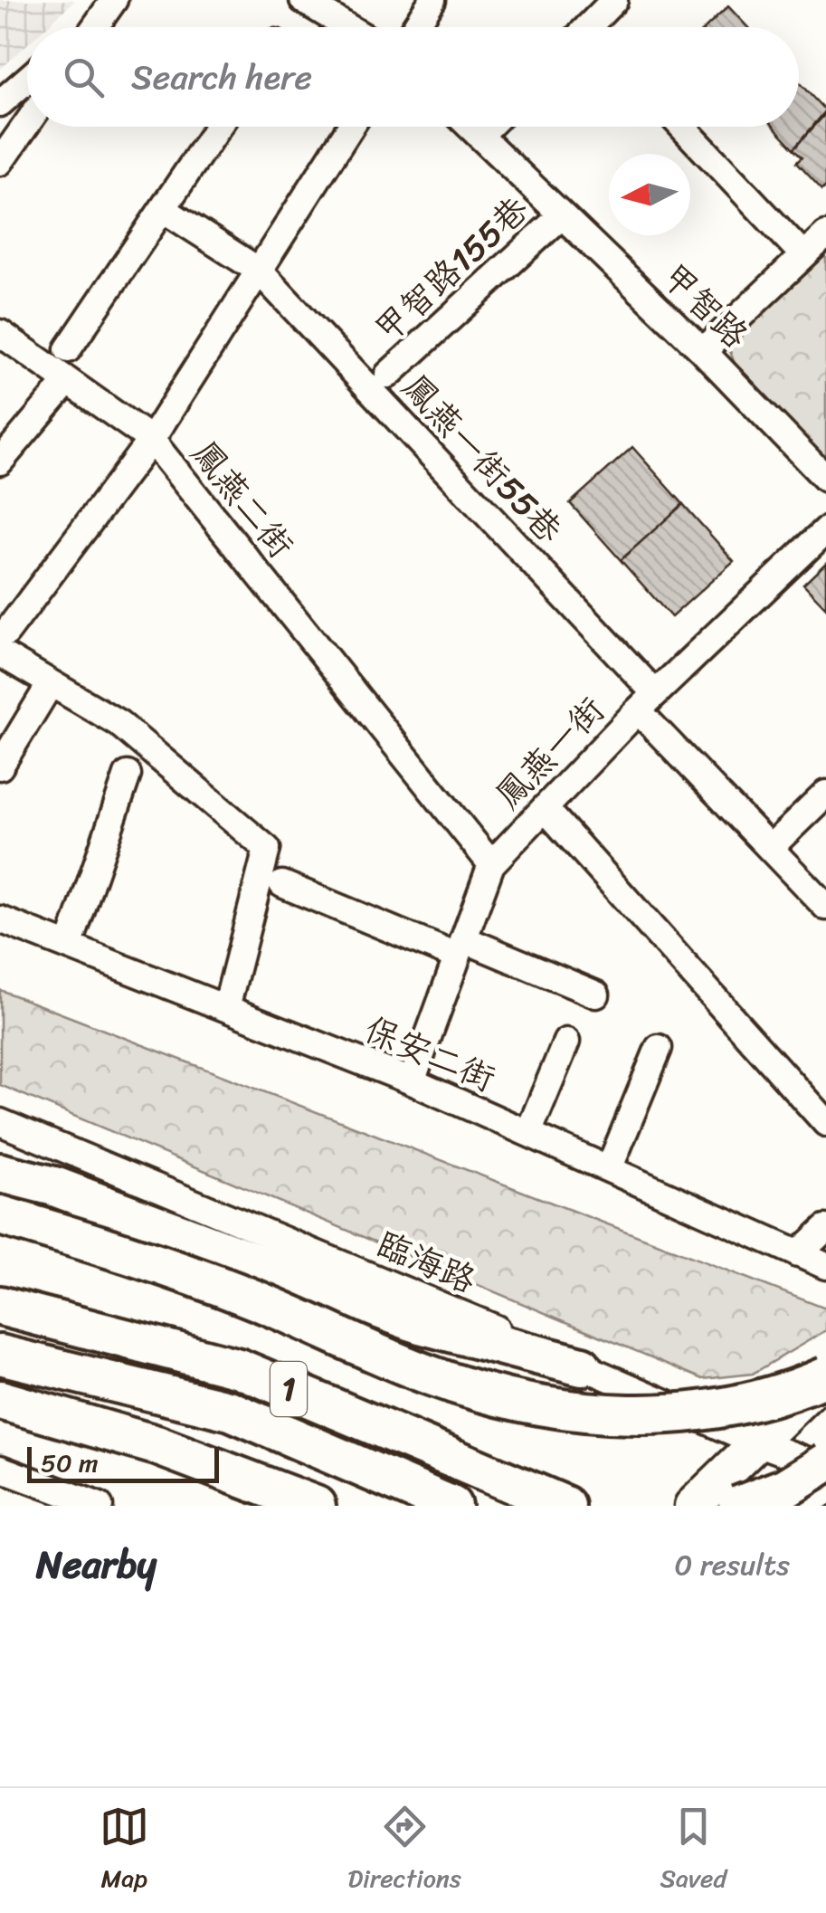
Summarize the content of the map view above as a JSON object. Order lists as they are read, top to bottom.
{
  "streets": {
    "highway": ["1"],
    "street": [
      "甲智路155巷",
      "甲智路",
      "鳳燕一街55巷",
      "鳳燕二街",
      "鳳燕一街",
      "保安二街",
      "臨海路"
    ]
  },
  "crossings": [
    ["甲智路155巷", "甲智路"],
    ["鳳燕一街55巷", "鳳燕二街"],
    ["鳳燕一街55巷", "鳳燕一街"],
    ["鳳燕二街", "鳳燕一街"],
    ["鳳燕一街", "保安二街"]
  ],
  "scale_bar": "50 m",
  "north": "left",
  "page": {
    "search": "Search here",
    "scale": "50 m",
    "heading": ["Nearby", "0 results"],
    "nav": ["Map", "Directions", "Saved"]
  }
}
